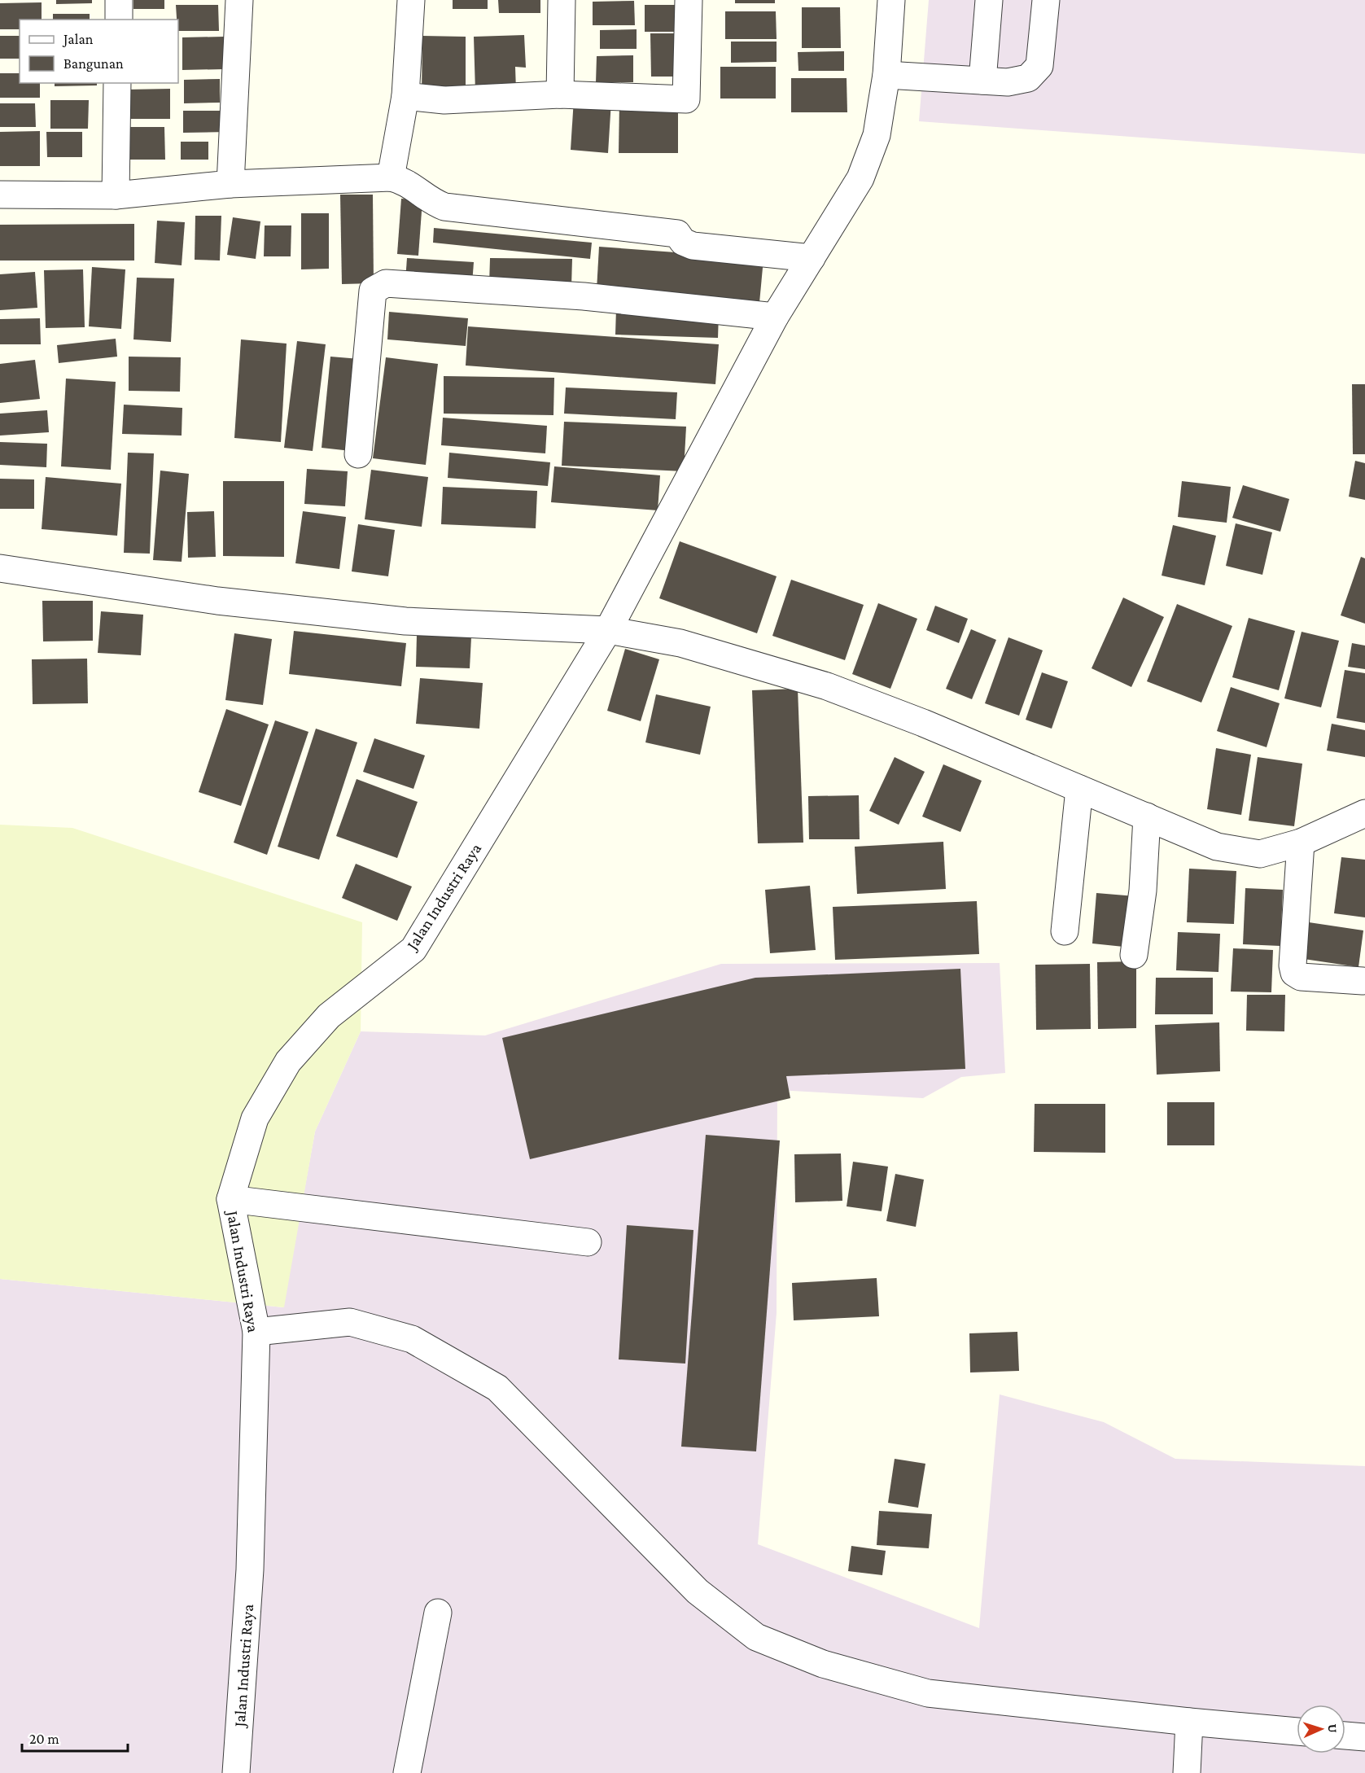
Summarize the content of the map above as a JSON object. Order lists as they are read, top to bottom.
{
  "streets": {
    "street": ["Jalan Industri Raya"]
  },
  "legend": ["Jalan", "Bangunan"],
  "scale_bar": "20 m",
  "north": "right"
}
